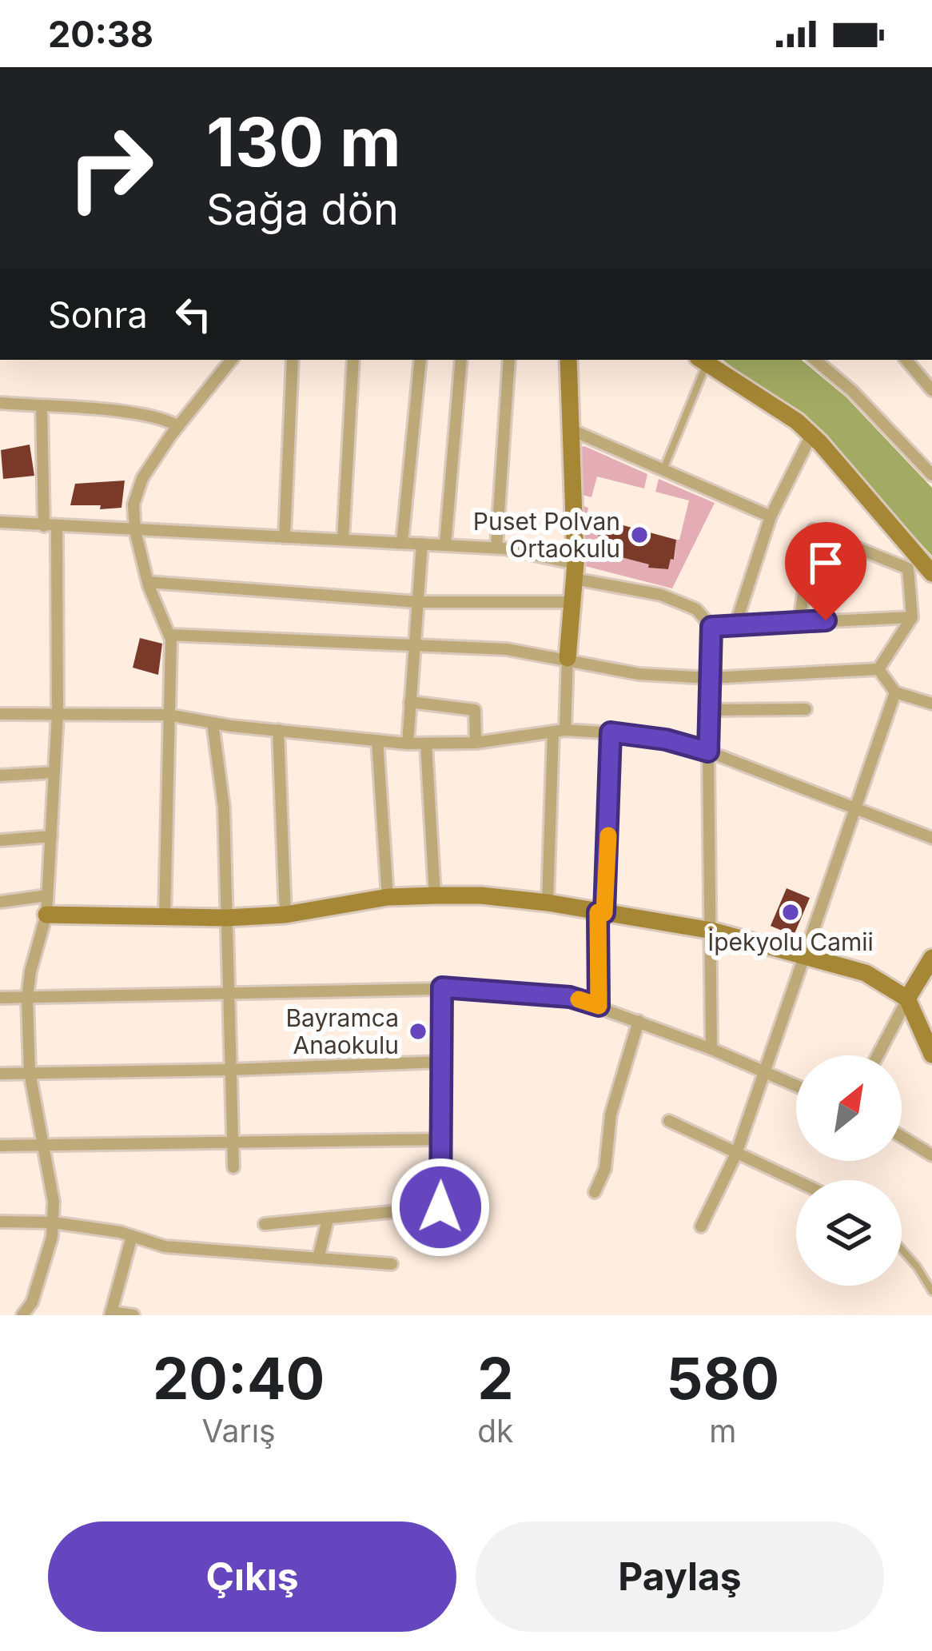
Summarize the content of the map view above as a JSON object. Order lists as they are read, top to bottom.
{
  "places": ["Puset Polvan Ortaokulu", "İpekyolu Camii", "Bayramca Anaokulu"],
  "north": "top right",
  "page": {
    "status": "20:38",
    "turn": ["130 m", "Sağa dön"],
    "then": "Sonra",
    "eta": [
      "20:40",
      "Varış",
      "2",
      "dk",
      "580",
      "m"
    ],
    "buttons": ["Çıkış", "Paylaş"]
  }
}
